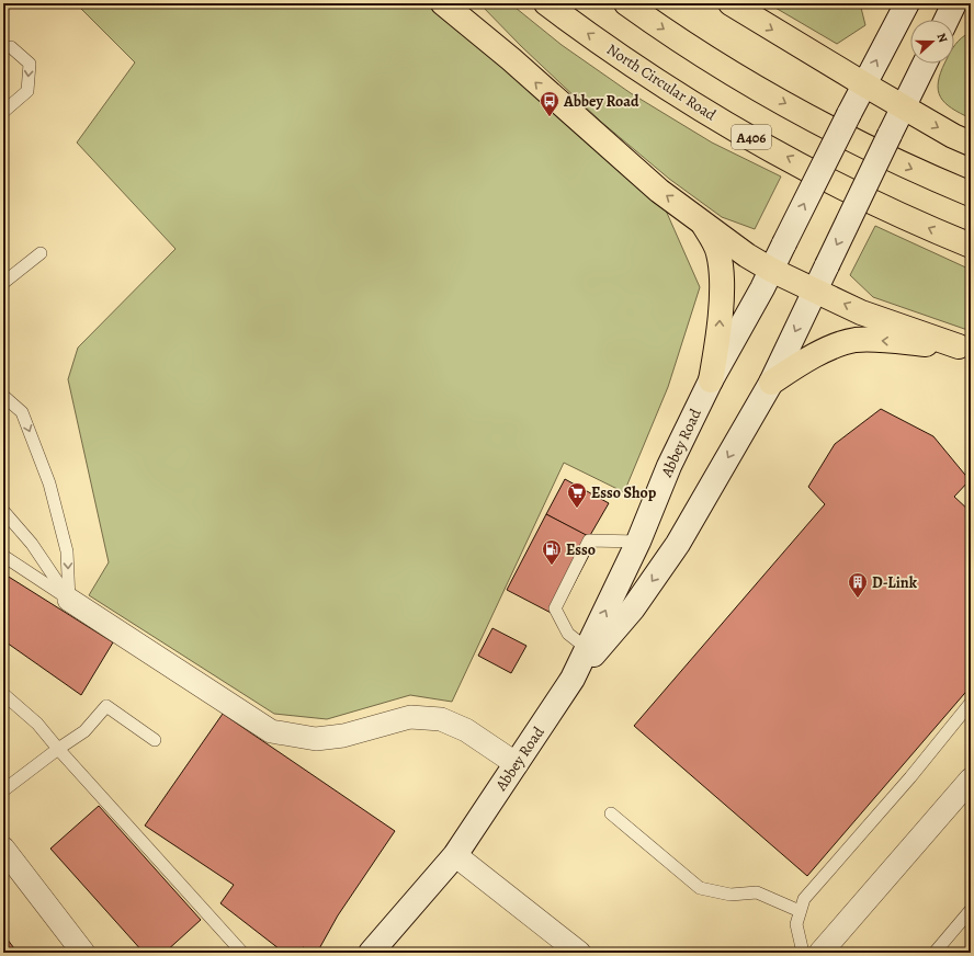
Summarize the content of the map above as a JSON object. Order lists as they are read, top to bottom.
{
  "streets": {
    "highway": ["North Circular Road", "A406"],
    "street": ["Abbey Road"]
  },
  "places": {
    "bus stop": ["Abbey Road"],
    "supermarket": ["Esso Shop"],
    "fuel station": ["Esso"],
    "building": ["D-Link"]
  },
  "north": "right"
}
